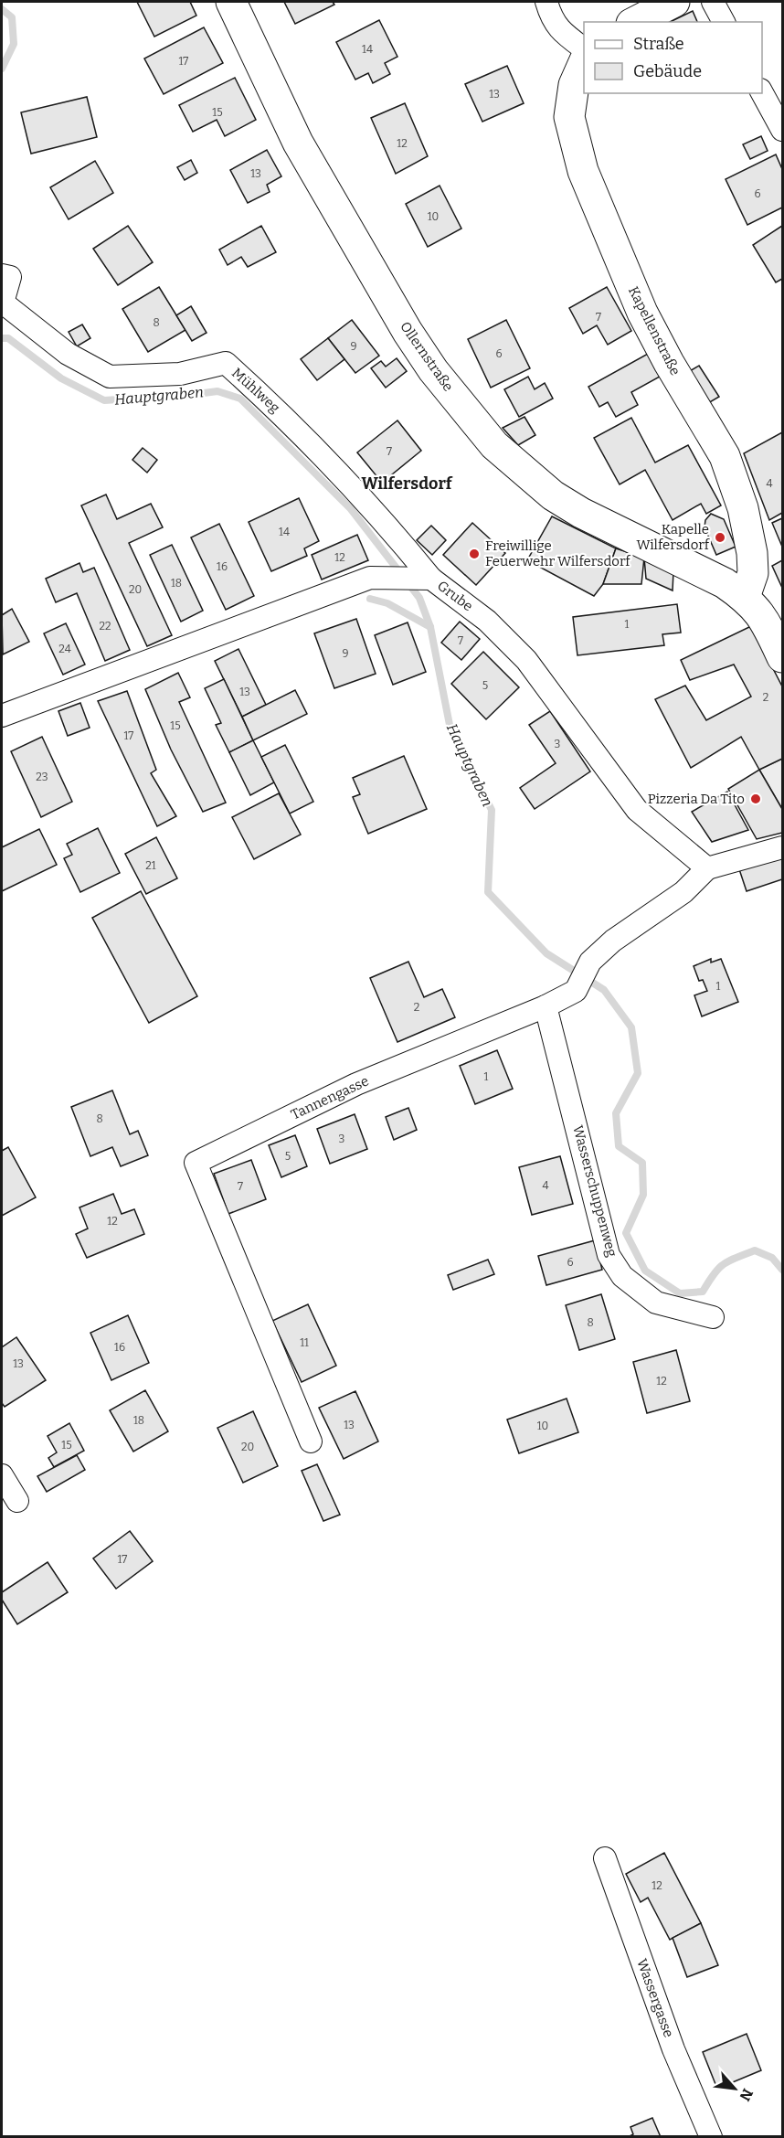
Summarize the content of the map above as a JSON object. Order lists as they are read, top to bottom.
{
  "streets": {
    "street": [
      "Kapellenstraße",
      "Ollernstraße",
      "Mühlweg",
      "Grube",
      "Tannengasse",
      "Wasserschuppenweg",
      "Wassergasse"
    ]
  },
  "crossings": [
    ["Kapellenstraße", "Ollernstraße"],
    ["Mühlweg", "Grube"],
    ["Grube", "Tannengasse"],
    ["Tannengasse", "Wasserschuppenweg"]
  ],
  "districts": ["Wilfersdorf"],
  "water": ["Hauptgraben"],
  "places": ["Kapelle Wilfersdorf", "Freiwillige Feuerwehr Wilfersdorf", "Pizzeria Da Tito"],
  "house_numbers": [
    "14",
    "17",
    "13",
    "15",
    "12",
    "13",
    "6",
    "10",
    "7",
    "8",
    "9",
    "6",
    "7",
    "4",
    "14",
    "12",
    "16",
    "18",
    "20",
    "1",
    "22",
    "7",
    "24",
    "9",
    "5",
    "13",
    "2",
    "15",
    "17",
    "3",
    "23",
    "21",
    "1",
    "2",
    "1",
    "8",
    "3",
    "5",
    "4",
    "7",
    "12",
    "6",
    "8",
    "11",
    "16",
    "13",
    "12",
    "18",
    "13",
    "10",
    "15",
    "20",
    "17",
    "12"
  ],
  "legend": ["Straße", "Gebäude"],
  "north": "bottom right"
}
